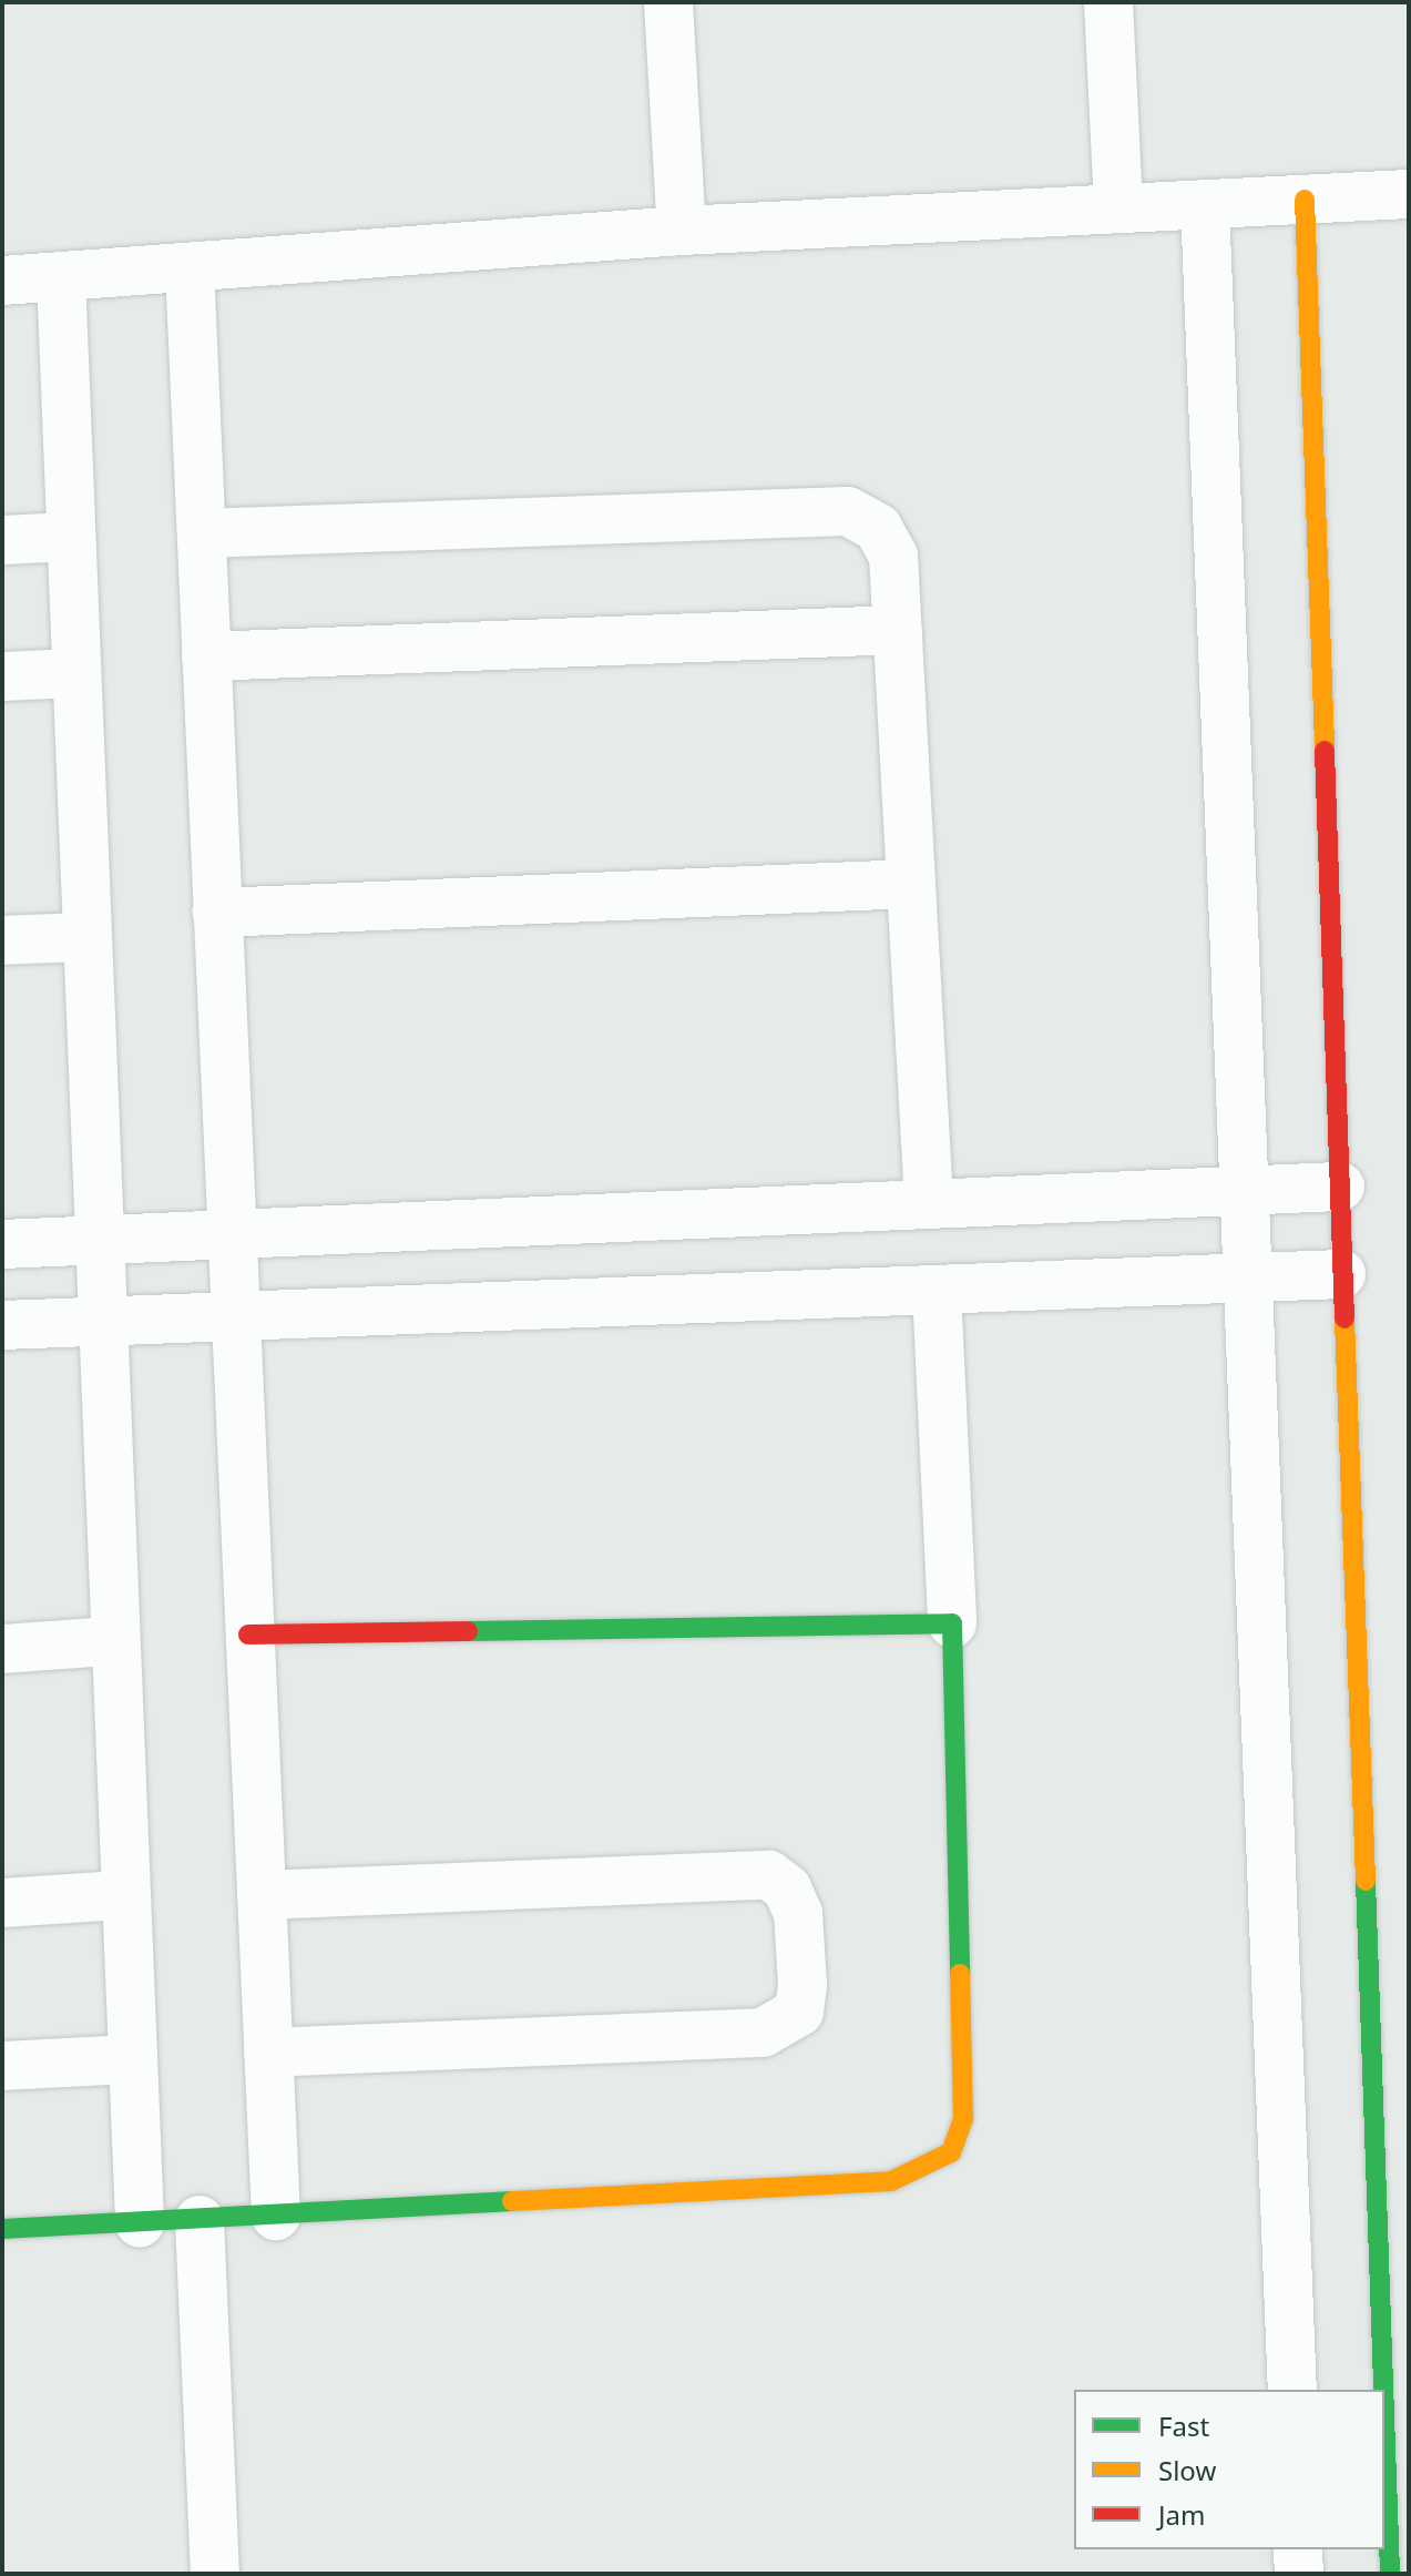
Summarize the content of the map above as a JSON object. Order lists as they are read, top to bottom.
{
  "legend": ["Fast", "Slow", "Jam"]
}
